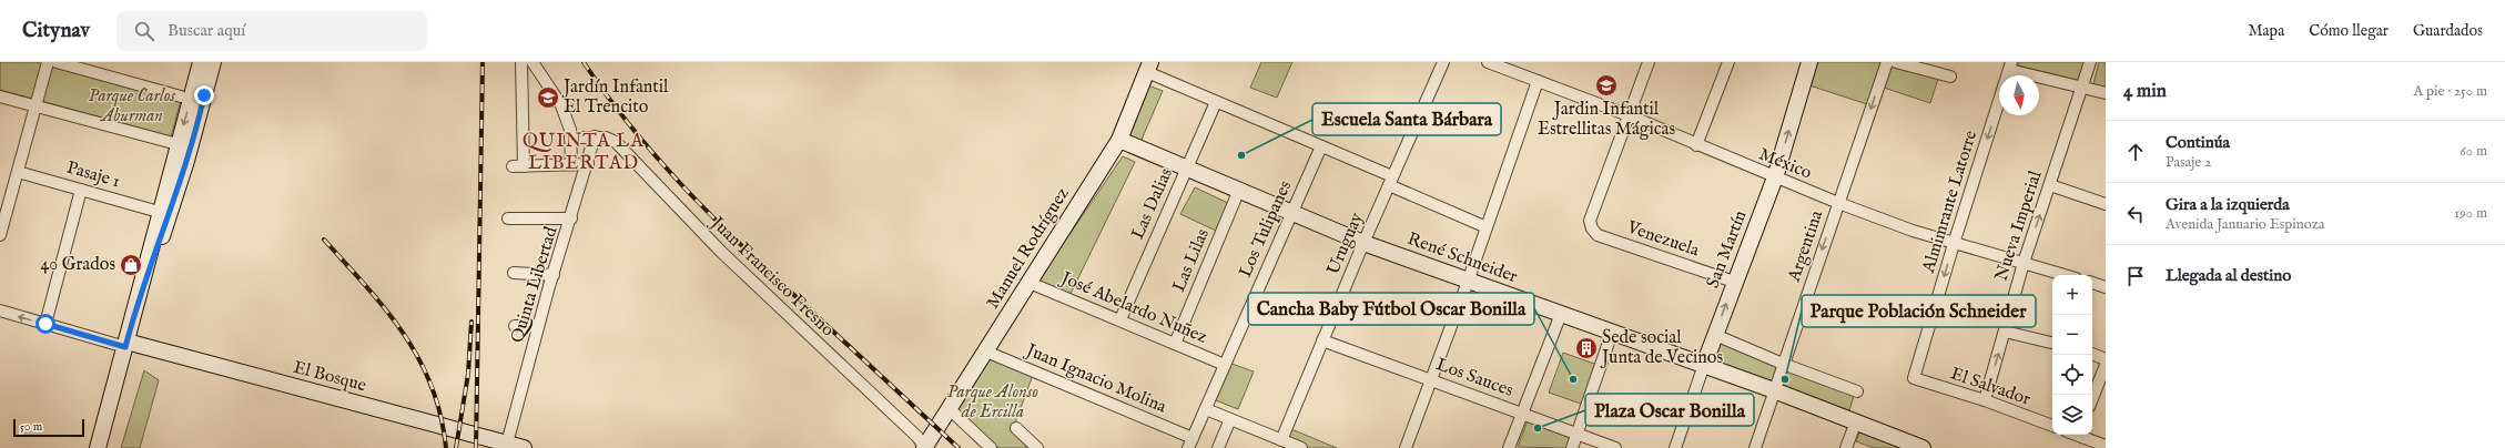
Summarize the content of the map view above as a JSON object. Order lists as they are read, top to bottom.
{
  "streets": {
    "street": [
      "México",
      "Pasaje 1",
      "Almimrante Latorre",
      "Las Dalias",
      "Nueva Imperial",
      "Los Tulipanes",
      "Venezuela",
      "Uruguay",
      "Argentina",
      "Manuel Rodríguez",
      "San Martín",
      "René Schneider",
      "Las Lilas",
      "Juan Francisco Fresno",
      "Quinta Libertad",
      "José Abelardo Nuñez",
      "El Bosque",
      "Los Sauces",
      "Juan Ignacio Molina",
      "El Salvador"
    ]
  },
  "crossings": [
    ["México", "Almimrante Latorre"],
    ["México", "Nueva Imperial"],
    ["México", "Venezuela"],
    ["México", "Argentina"],
    ["México", "San Martín"],
    ["Almimrante Latorre", "El Salvador"],
    ["Las Dalias", "René Schneider"],
    ["Las Dalias", "José Abelardo Nuñez"],
    ["Nueva Imperial", "El Salvador"],
    ["Los Tulipanes", "René Schneider"],
    ["Los Tulipanes", "José Abelardo Nuñez"],
    ["Los Tulipanes", "Juan Ignacio Molina"],
    ["Venezuela", "San Martín"],
    ["Uruguay", "René Schneider"],
    ["Uruguay", "Los Sauces"],
    ["Argentina", "René Schneider"],
    ["Manuel Rodríguez", "René Schneider"],
    ["Manuel Rodríguez", "Juan Francisco Fresno"],
    ["Manuel Rodríguez", "José Abelardo Nuñez"],
    ["Manuel Rodríguez", "Juan Ignacio Molina"],
    ["San Martín", "René Schneider"],
    ["René Schneider", "Las Lilas"],
    ["Las Lilas", "José Abelardo Nuñez"],
    ["Juan Francisco Fresno", "Quinta Libertad"],
    ["Quinta Libertad", "El Bosque"]
  ],
  "one_way": ["Almimrante Latorre", "Nueva Imperial", "Argentina"],
  "districts": ["QUINTA LA LIBERTAD"],
  "parks": ["Parque Carlos Aburman", "Parque Alonso de Ercilla"],
  "places": {
    "school or university": ["Jardin Infantil Estrellitas Mágicas", "Jardín Infantil El Trencito"],
    "other": [
      "Escuela Santa Bárbara",
      "Cancha Baby Fútbol Oscar Bonilla",
      "Parque Población Schneider",
      "Plaza Oscar Bonilla"
    ],
    "shop": ["40 Grados"],
    "building": ["Sede social Junta de Vecinos"]
  },
  "scale_bar": "50 m",
  "north": "bottom",
  "page": {
    "header": "Citynav",
    "search": "Buscar aquí",
    "nav": ["Mapa", "Cómo llegar", "Guardados"],
    "heading": ["4 min", "A pie · 250 m"],
    "list": [
      ["Continúa", "Pasaje 2", "60 m"],
      ["Gira a la izquierda", "Avenida Januario Espinoza", "190 m"],
      "Llegada al destino"
    ],
    "map_buttons": ["+", "−"],
    "scale": "50 m"
  }
}
